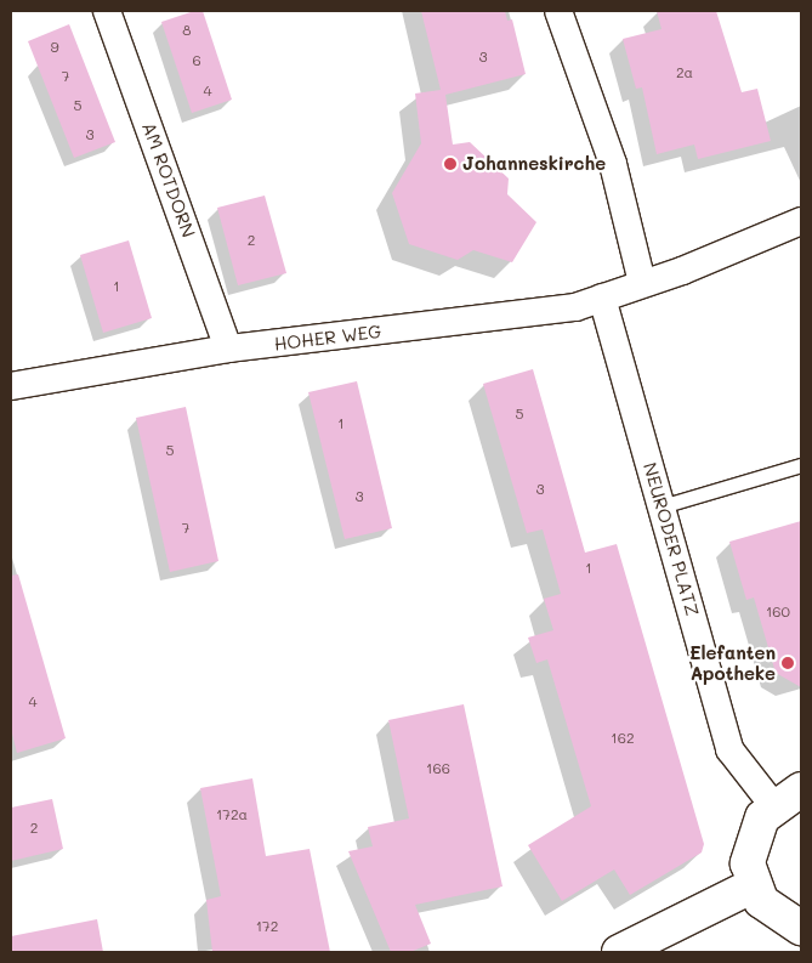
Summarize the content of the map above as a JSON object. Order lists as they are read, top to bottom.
{
  "streets": {
    "street": ["AM ROTDORN", "HOHER WEG", "NEURODER PLATZ"]
  },
  "crossings": [
    ["AM ROTDORN", "HOHER WEG"],
    ["HOHER WEG", "NEURODER PLATZ"]
  ],
  "places": ["Johanneskirche", "Elefanten Apotheke"],
  "house_numbers": [
    "8",
    "9",
    "3",
    "6",
    "2a",
    "7",
    "4",
    "5",
    "3",
    "2",
    "1",
    "5",
    "1",
    "5",
    "3",
    "3",
    "7",
    "1",
    "160",
    "4",
    "162",
    "166",
    "172a",
    "2",
    "172"
  ]
}
